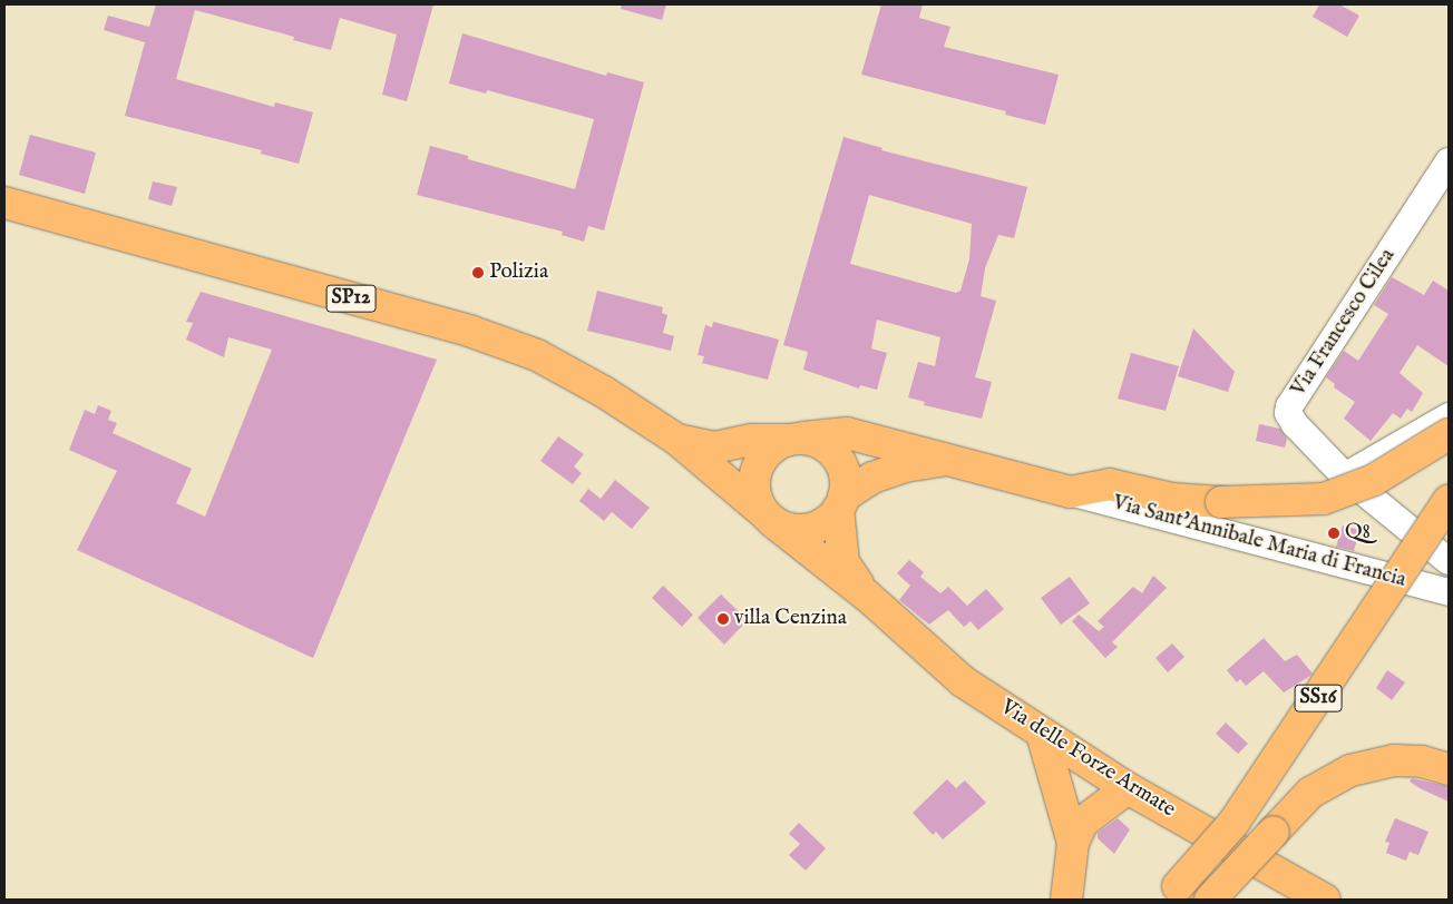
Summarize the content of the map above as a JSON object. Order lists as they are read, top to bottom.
{
  "streets": {
    "main road": ["SP12", "SS16", "Via delle Forze Armate"],
    "street": ["Via Francesco Cilea", "Via Sant'Annibale Maria di Francia"]
  },
  "crossings": [
    ["SP12", "Via delle Forze Armate"]
  ],
  "places": ["Polizia", "Q8", "villa Cenzina"]
}
